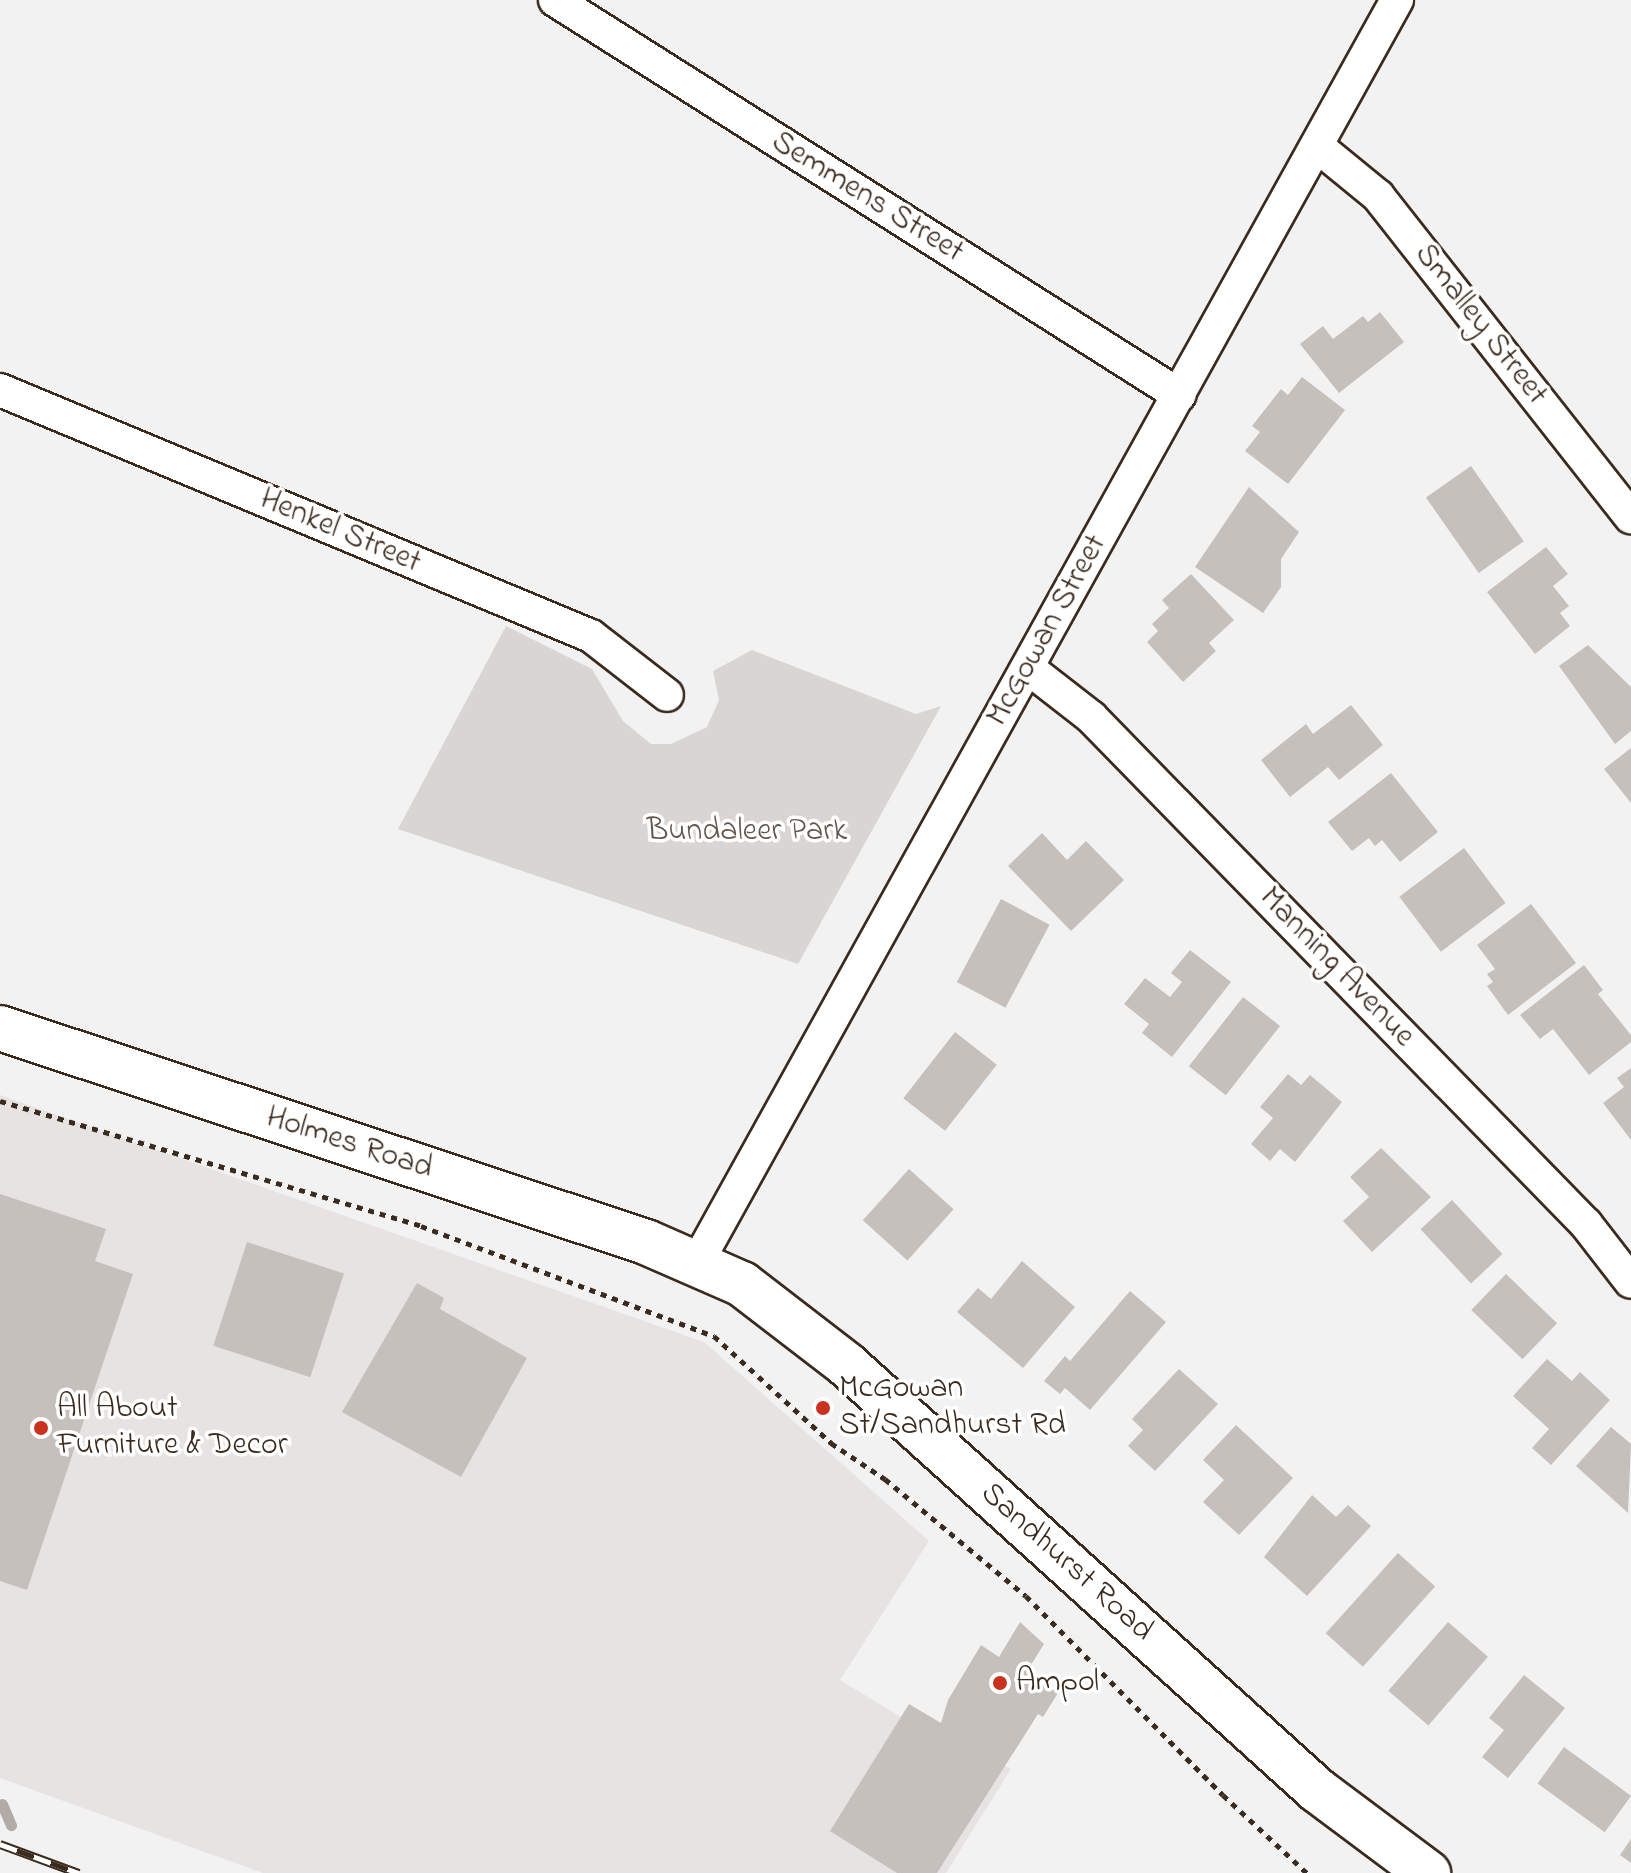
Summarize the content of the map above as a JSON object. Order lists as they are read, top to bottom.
{
  "streets": {
    "main road": ["Holmes Road", "Sandhurst Road"],
    "street": [
      "Semmens Street",
      "Smalley Street",
      "Henkel Street",
      "McGowan Street",
      "Manning Avenue"
    ]
  },
  "crossings": [
    ["Semmens Street", "McGowan Street"],
    ["Smalley Street", "McGowan Street"],
    ["McGowan Street", "Manning Avenue"],
    ["McGowan Street", "Holmes Road"],
    ["McGowan Street", "Sandhurst Road"],
    ["Holmes Road", "Sandhurst Road"]
  ],
  "parks": ["Bundaleer Park"],
  "places": ["McGowan St/Sandhurst Rd", "All About Furniture & Decor", "Ampol"]
}
